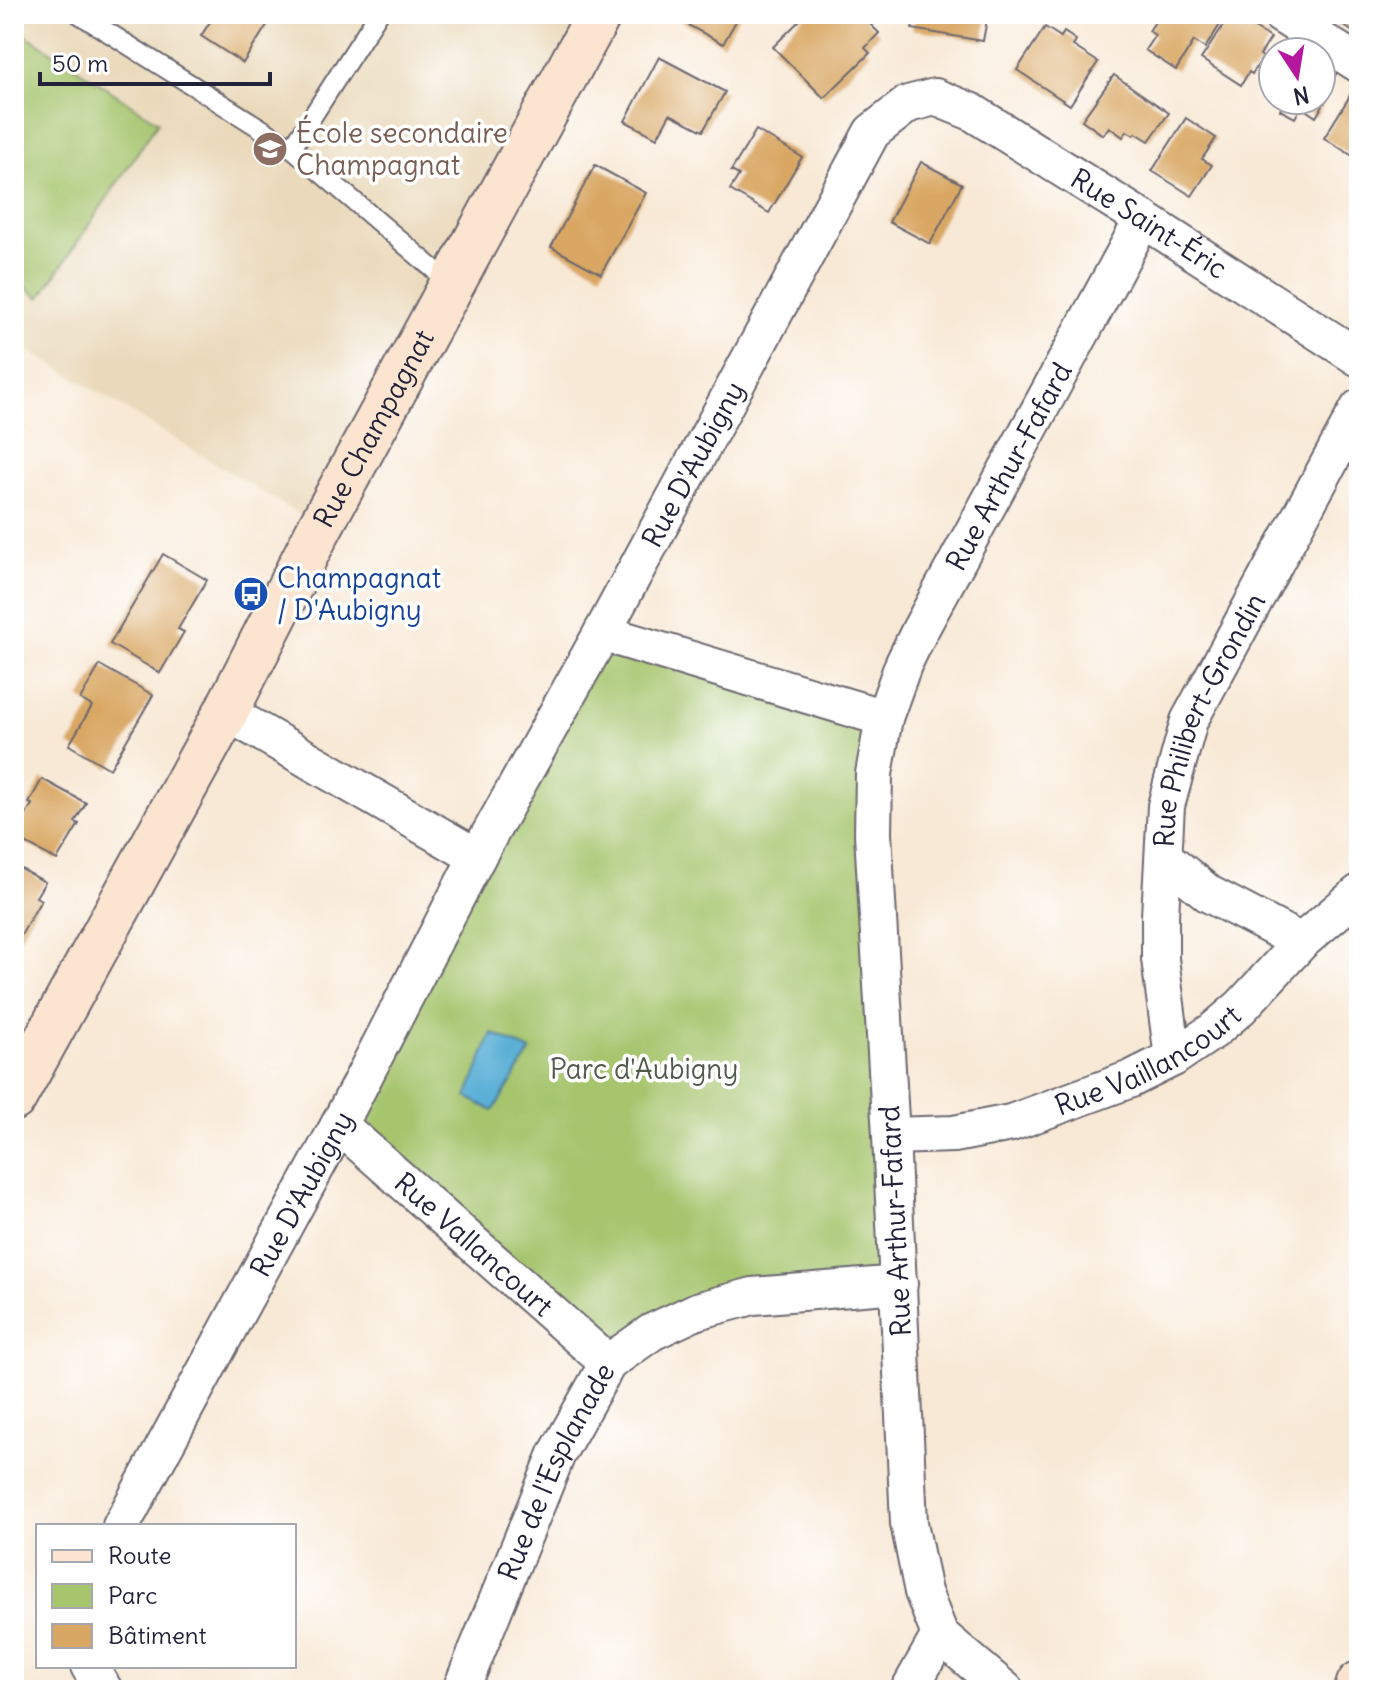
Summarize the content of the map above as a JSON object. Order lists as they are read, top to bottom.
{
  "streets": {
    "street": [
      "Rue Saint-Éric",
      "Rue Champagnat",
      "Rue D'Aubigny",
      "Rue Arthur-Fafard",
      "Rue Philibert-Grondin",
      "Rue Vaillancourt",
      "Rue Vallancourt",
      "Rue de l'Esplanade"
    ]
  },
  "crossings": [
    ["Rue Saint-Éric", "Rue D'Aubigny"],
    ["Rue Saint-Éric", "Rue Arthur-Fafard"],
    ["Rue D'Aubigny", "Rue Vallancourt"],
    ["Rue Arthur-Fafard", "Rue Vaillancourt"],
    ["Rue Arthur-Fafard", "Rue de l'Esplanade"],
    ["Rue Philibert-Grondin", "Rue Vaillancourt"],
    ["Rue Vallancourt", "Rue de l'Esplanade"]
  ],
  "parks": ["Parc d'Aubigny"],
  "places": {
    "school or university": ["École secondaire Champagnat"],
    "bus stop": ["Champagnat / D'Aubigny"]
  },
  "legend": ["Route", "Parc", "Bâtiment"],
  "scale_bar": "50 m",
  "north": "bottom"
}
